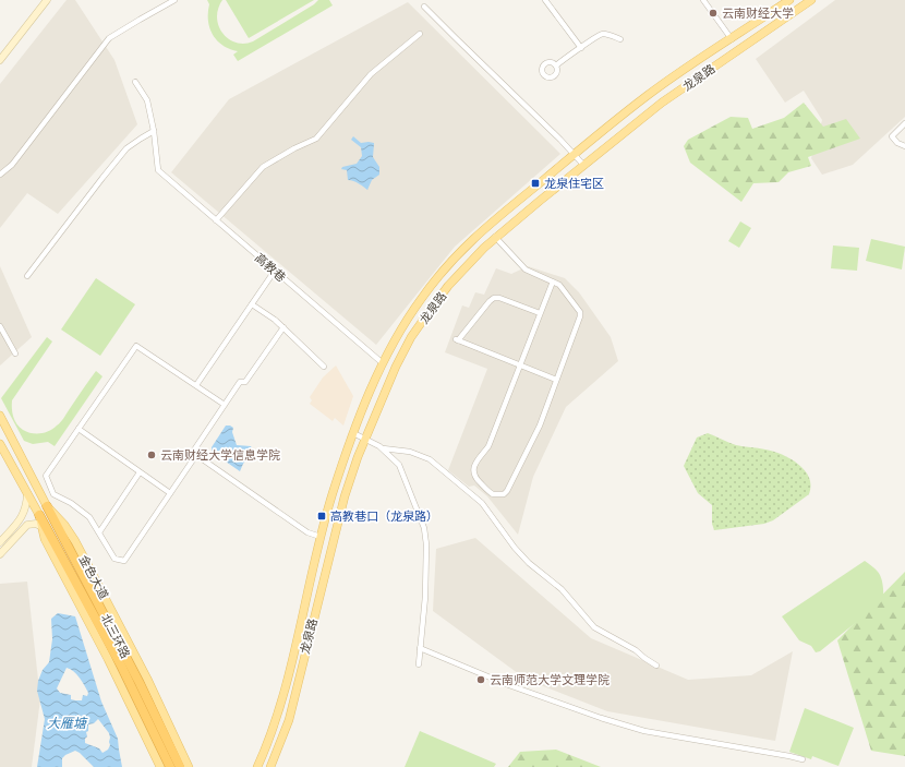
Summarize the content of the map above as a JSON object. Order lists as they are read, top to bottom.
{
  "streets": {
    "highway": ["北三环路"],
    "main road": ["龙泉路", "金色大道"],
    "street": ["高教巷"]
  },
  "crossings": [
    ["龙泉路", "高教巷"],
    ["金色大道", "北三环路"]
  ],
  "water": ["大雁塘"],
  "places": {
    "other": ["云南财经大学", "云南财经大学信息学院", "云南师范大学文理学院"],
    "transit": ["龙泉住宅区", "高教巷口（龙泉路）"]
  }
}
